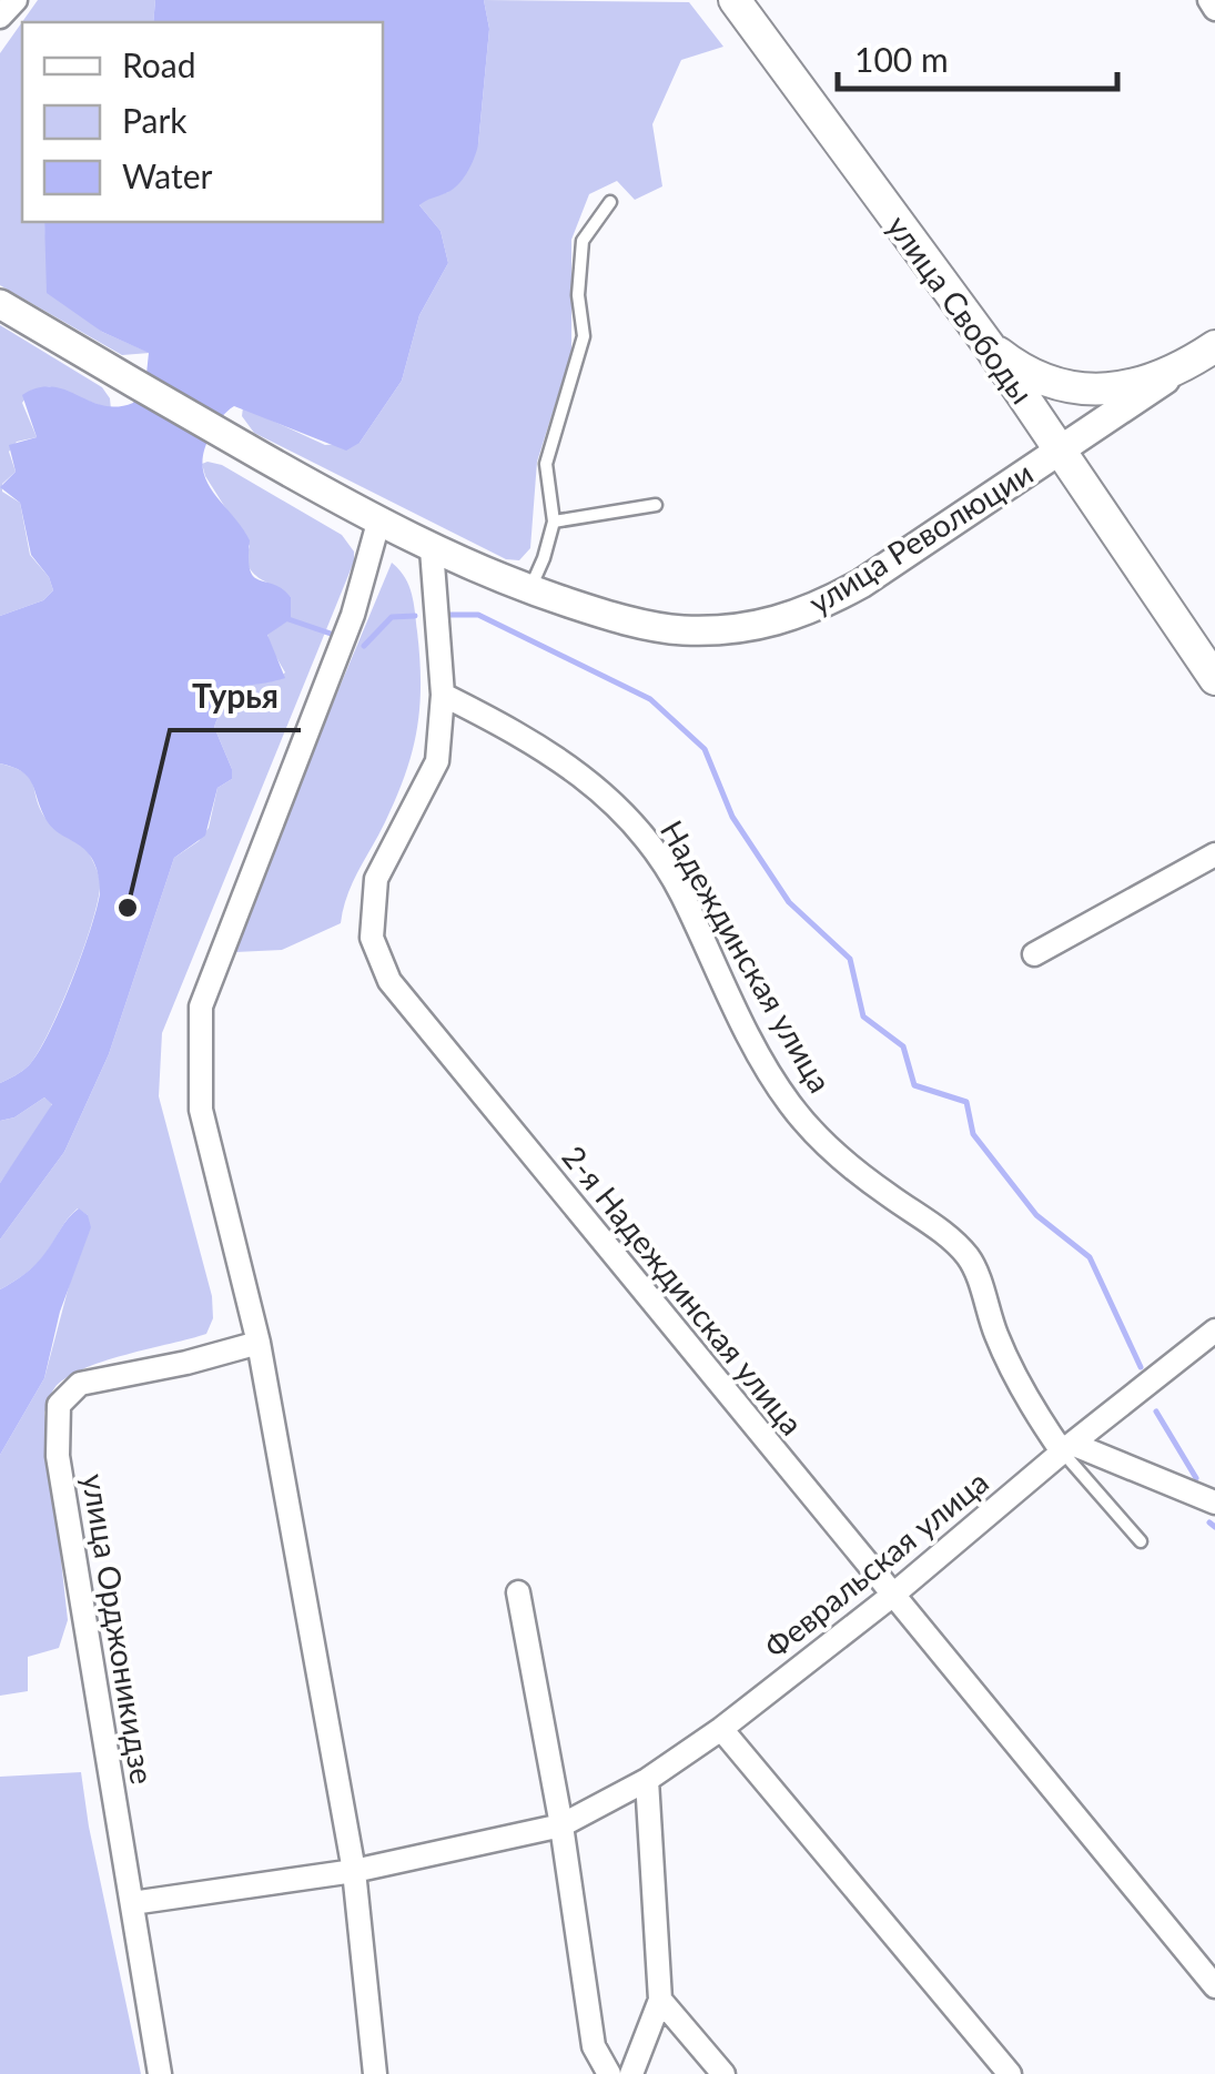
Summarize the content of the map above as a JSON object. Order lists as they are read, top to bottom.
{
  "streets": {
    "main road": ["улица Свободы"],
    "street": [
      "улица Революции",
      "Надеждинская улица",
      "2-я Надеждинская улица",
      "Февральская улица",
      "улица Орджоникидзе"
    ]
  },
  "crossings": [
    ["улица Свободы", "улица Революции"],
    ["улица Революции", "2-я Надеждинская улица"],
    ["Надеждинская улица", "2-я Надеждинская улица"],
    ["Надеждинская улица", "Февральская улица"],
    ["2-я Надеждинская улица", "Февральская улица"],
    ["Февральская улица", "улица Орджоникидзе"]
  ],
  "places": ["Турья"],
  "legend": ["Road", "Park", "Water"],
  "scale_bar": "100 m"
}
